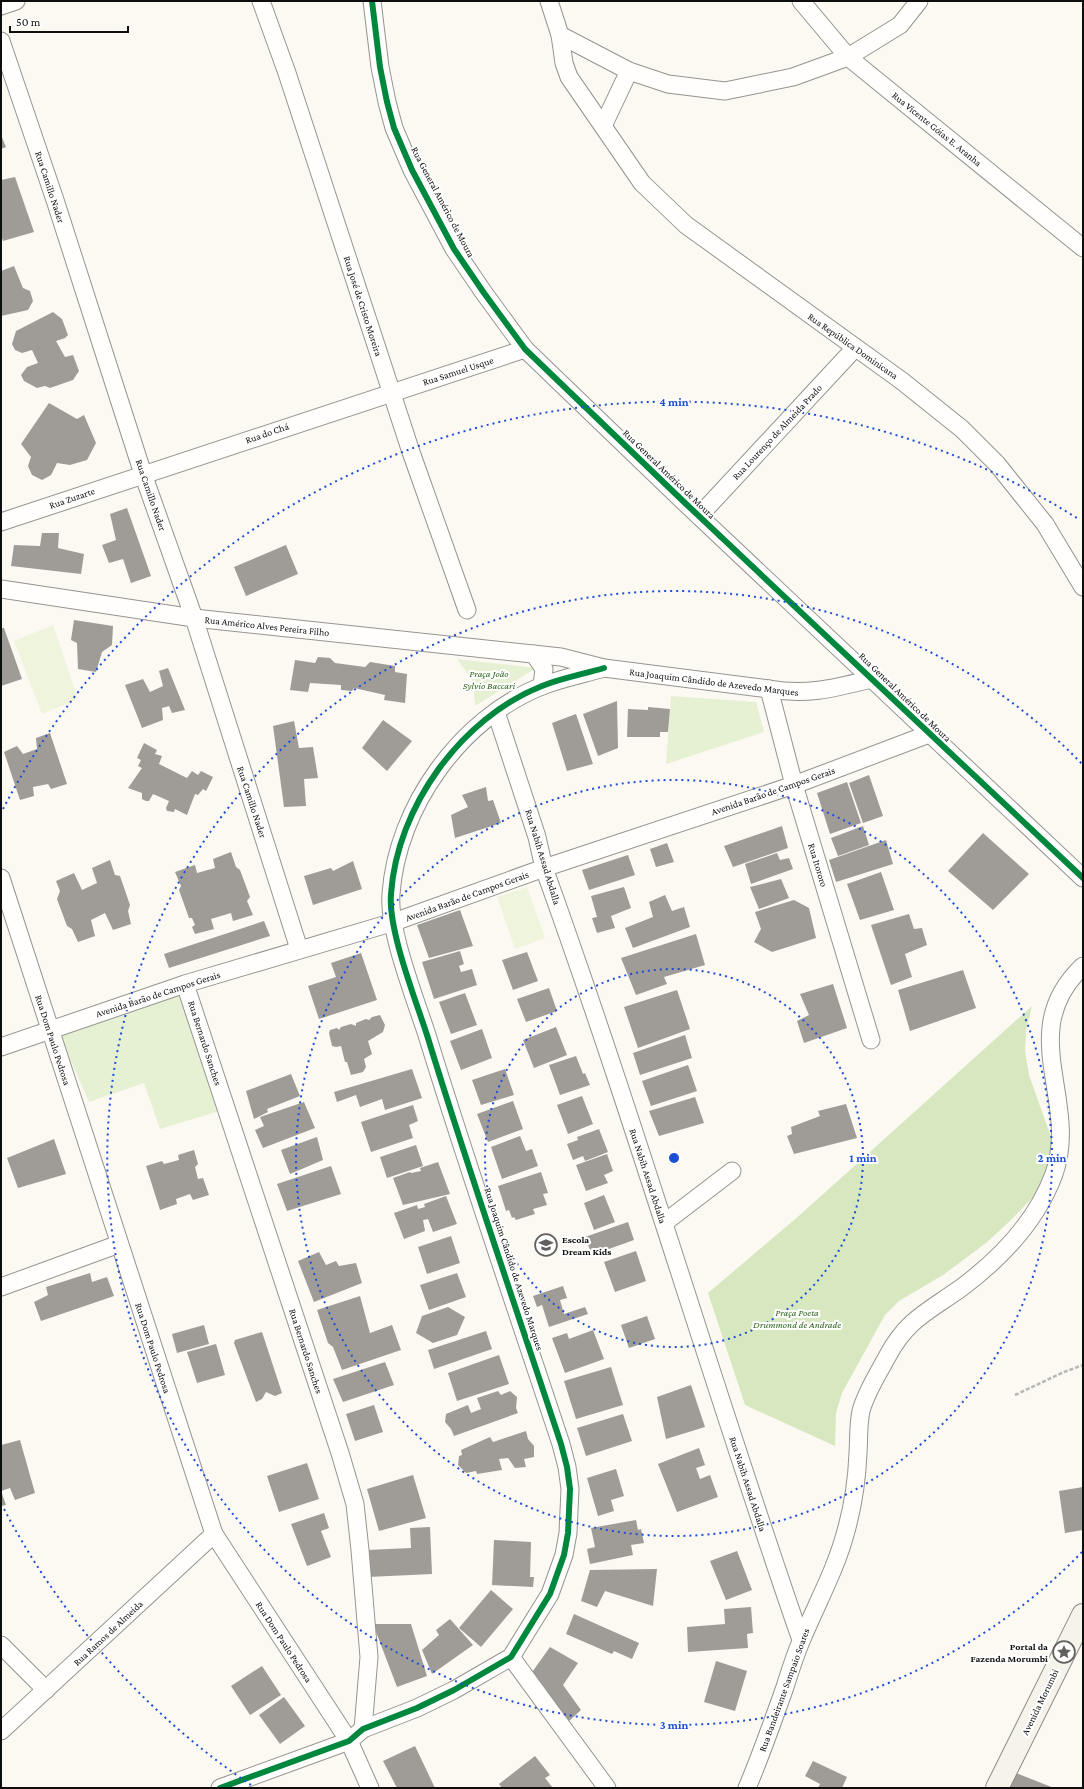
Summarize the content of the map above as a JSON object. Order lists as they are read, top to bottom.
{
  "streets": {
    "main road": ["Avenida Morumbi"],
    "street": [
      "Rua Vicente Góias E. Aranha",
      "Rua Camillo Nader",
      "Rua General Américo de Moura",
      "Rua José de Cristo Moreira",
      "Rua República Dominicana",
      "Rua Samuel Usque",
      "Rua Lourenço de Almeida Prado",
      "Rua do Chá",
      "Rua Zuzarte",
      "Rua Américo Alves Pereira Filho",
      "Rua Joaquim Cândido de Azevedo Marques",
      "Avenida Barão de Campos Gerais",
      "Rua Nabih Assad Abdalla",
      "Rua Itororo",
      "Rua Dom Paulo Pedrosa",
      "Rua Bernardo Sanches",
      "Rua Ramos de Almeida",
      "Rua Bandeirante Sampaio Soares"
    ]
  },
  "crossings": [
    ["Rua Camillo Nader", "Rua do Chá"],
    ["Rua Camillo Nader", "Rua Zuzarte"],
    ["Rua Camillo Nader", "Rua Américo Alves Pereira Filho"],
    ["Rua Camillo Nader", "Avenida Barão de Campos Gerais"],
    ["Rua General Américo de Moura", "Rua Samuel Usque"],
    ["Rua General Américo de Moura", "Rua Lourenço de Almeida Prado"],
    ["Rua General Américo de Moura", "Rua Joaquim Cândido de Azevedo Marques"],
    ["Rua General Américo de Moura", "Avenida Barão de Campos Gerais"],
    ["Rua José de Cristo Moreira", "Rua Samuel Usque"],
    ["Rua José de Cristo Moreira", "Rua do Chá"],
    ["Rua República Dominicana", "Rua Lourenço de Almeida Prado"],
    ["Rua Samuel Usque", "Rua do Chá"],
    ["Rua do Chá", "Rua Zuzarte"],
    ["Rua Américo Alves Pereira Filho", "Rua Joaquim Cândido de Azevedo Marques"],
    ["Rua Joaquim Cândido de Azevedo Marques", "Avenida Barão de Campos Gerais"],
    ["Rua Joaquim Cândido de Azevedo Marques", "Rua Nabih Assad Abdalla"],
    ["Rua Joaquim Cândido de Azevedo Marques", "Rua Itororo"],
    ["Rua Joaquim Cândido de Azevedo Marques", "Rua Dom Paulo Pedrosa"],
    ["Rua Joaquim Cândido de Azevedo Marques", "Rua Bernardo Sanches"],
    ["Avenida Barão de Campos Gerais", "Rua Nabih Assad Abdalla"],
    ["Avenida Barão de Campos Gerais", "Rua Itororo"],
    ["Avenida Barão de Campos Gerais", "Rua Dom Paulo Pedrosa"],
    ["Avenida Barão de Campos Gerais", "Rua Bernardo Sanches"],
    ["Rua Nabih Assad Abdalla", "Rua Bandeirante Sampaio Soares"],
    ["Rua Dom Paulo Pedrosa", "Rua Ramos de Almeida"]
  ],
  "parks": ["Praça João Sylvio Baccari", "Praça Poeta Drummond de Andrade"],
  "places": {
    "school or university": ["Escola Dream Kids"],
    "place": ["Portal da Fazenda Morumbi"]
  },
  "scale_bar": "50 m",
  "rings": [
    "4 min",
    "1 min",
    "2 min",
    "3 min"
  ]
}
